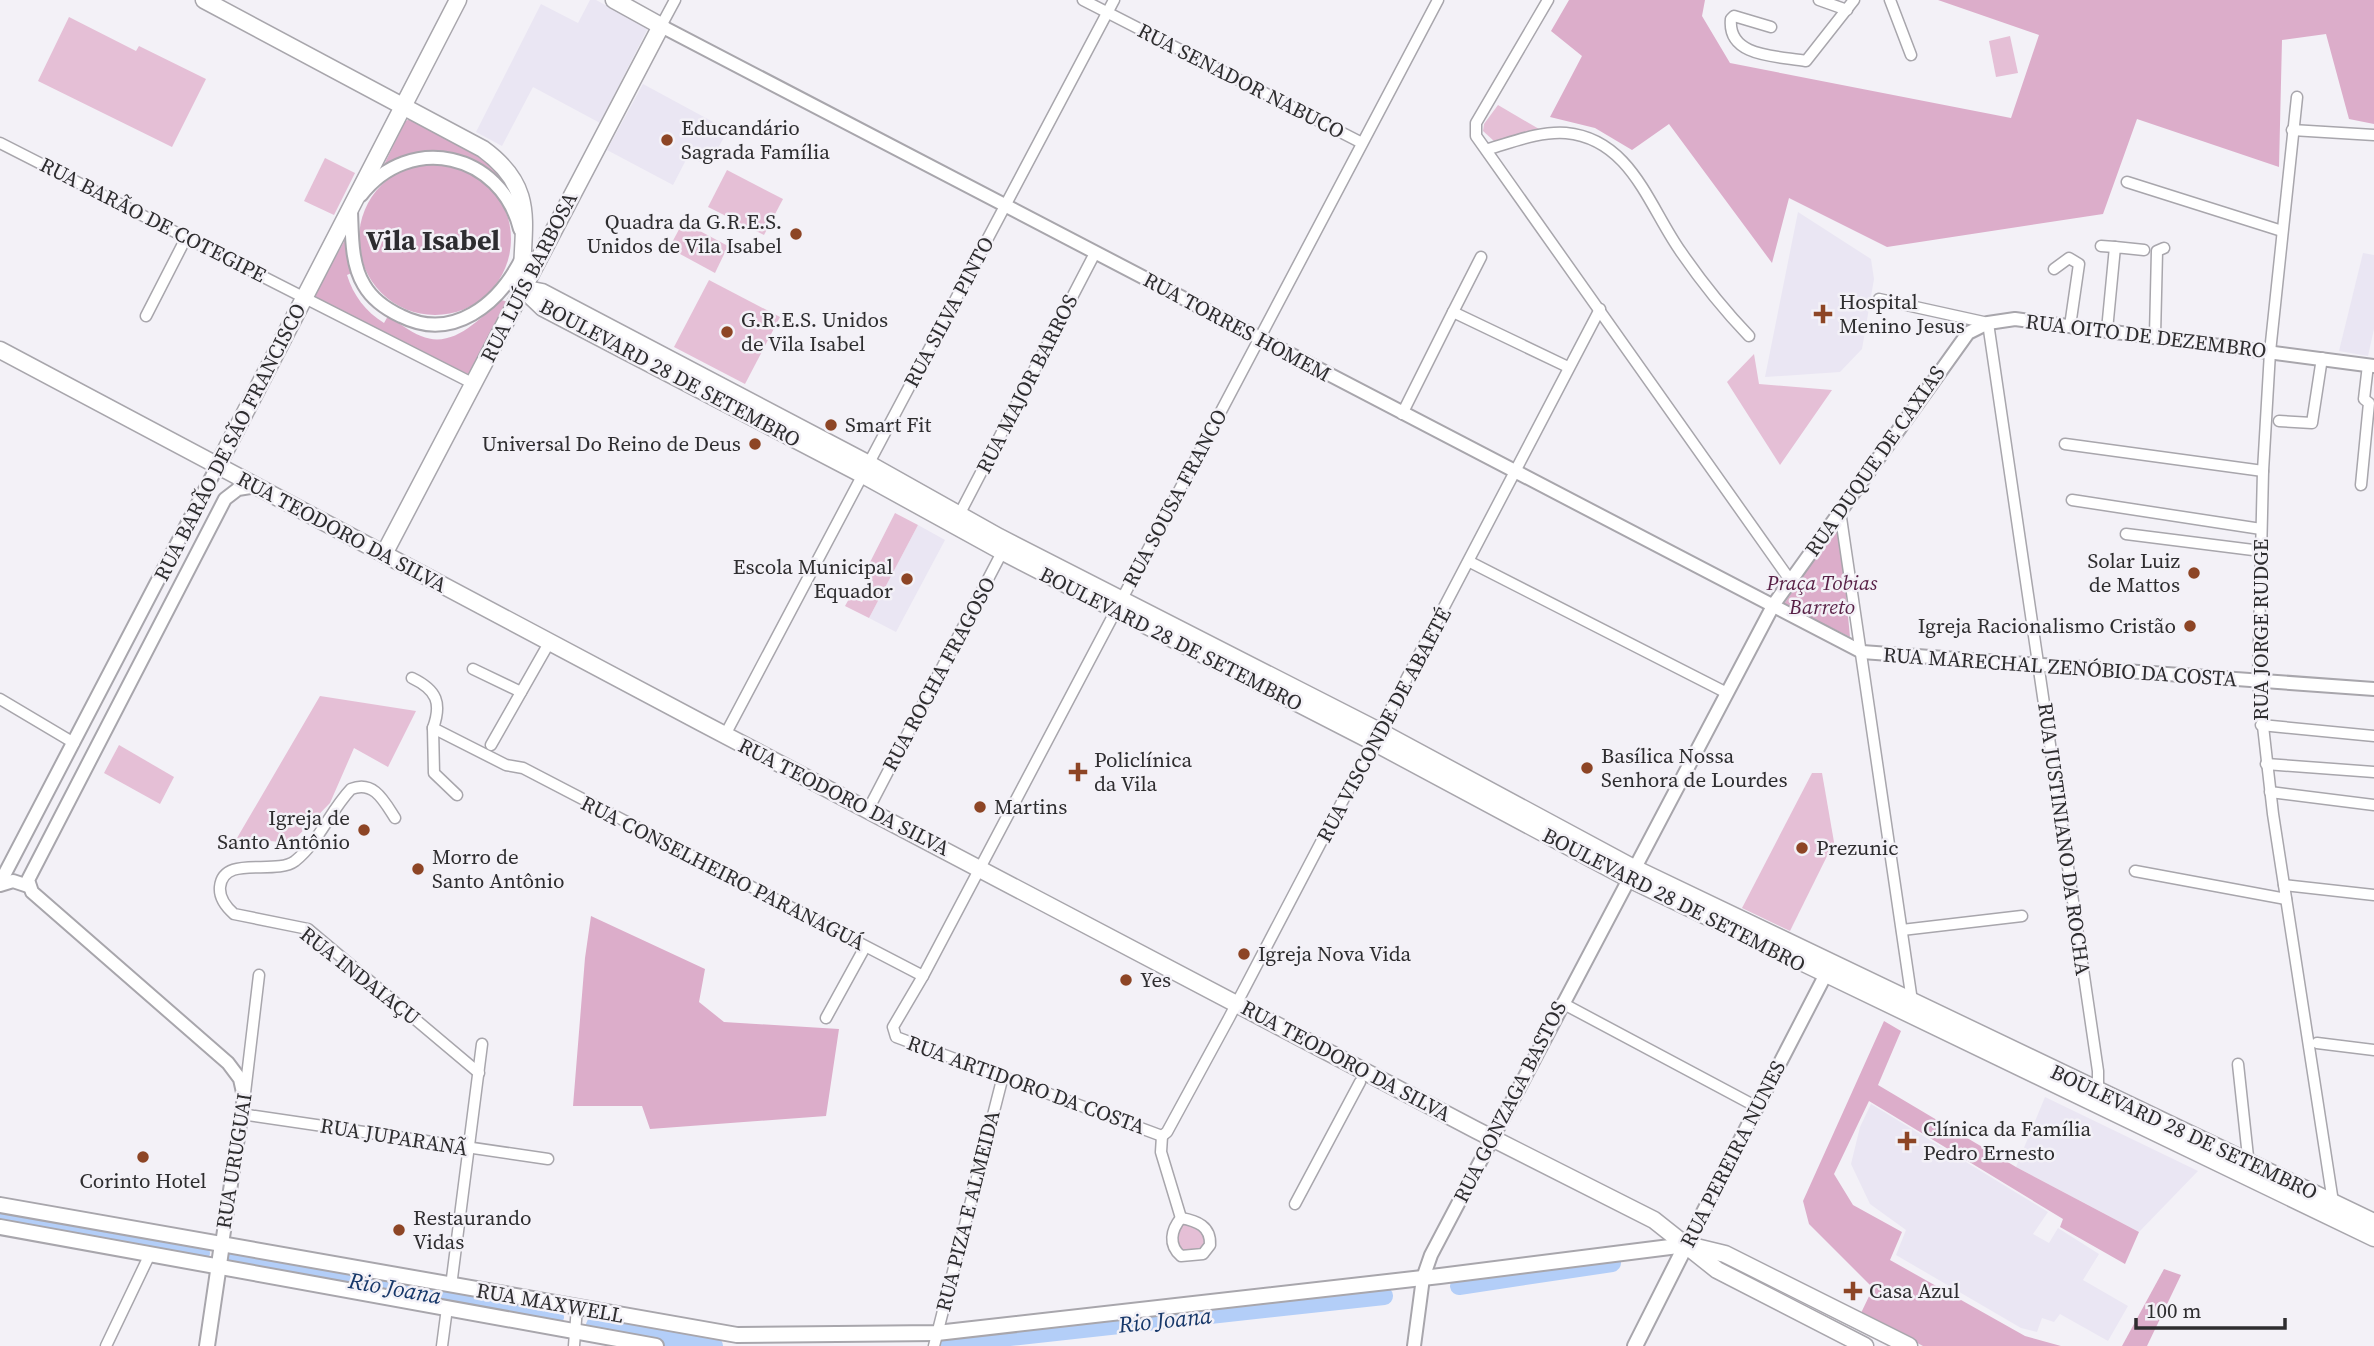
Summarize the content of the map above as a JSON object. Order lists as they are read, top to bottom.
{
  "streets": {
    "main road": [
      "RUA LUÍS BARBOSA",
      "RUA TORRES HOMEM",
      "BOULEVARD 28 DE SETEMBRO",
      "RUA BARÃO DE SÃO FRANCISCO",
      "RUA TEODORO DA SILVA",
      "RUA PEREIRA NUNES",
      "RUA URUGUAI",
      "RUA MAXWELL"
    ],
    "street": [
      "RUA SENADOR NABUCO",
      "RUA BARÃO DE COTEGIPE",
      "RUA SILVA PINTO",
      "RUA OITO DE DEZEMBRO",
      "RUA MAJOR BARROS",
      "RUA DUQUE DE CAXIAS",
      "RUA SOUSA FRANCO",
      "RUA JORGE RUDGE",
      "RUA MARECHAL ZENÓBIO DA COSTA",
      "RUA ROCHA FRAGOSO",
      "RUA VISCONDE DE ABAETÉ",
      "RUA JUSTINIANO DA ROCHA",
      "RUA CONSELHEIRO PARANAGUÁ",
      "RUA INDAIAÇU",
      "RUA ARTIDORO DA COSTA",
      "RUA GONZAGA BASTOS",
      "RUA JUPARANÃ",
      "RUA PIZA E ALMEIDA"
    ]
  },
  "crossings": [
    ["RUA SENADOR NABUCO", "RUA SILVA PINTO"],
    ["RUA SENADOR NABUCO", "RUA SOUSA FRANCO"],
    ["RUA BARÃO DE COTEGIPE", "RUA LUÍS BARBOSA"],
    ["RUA BARÃO DE COTEGIPE", "RUA BARÃO DE SÃO FRANCISCO"],
    ["RUA LUÍS BARBOSA", "RUA TORRES HOMEM"],
    ["RUA LUÍS BARBOSA", "BOULEVARD 28 DE SETEMBRO"],
    ["RUA LUÍS BARBOSA", "RUA TEODORO DA SILVA"],
    ["RUA SILVA PINTO", "RUA TORRES HOMEM"],
    ["RUA SILVA PINTO", "BOULEVARD 28 DE SETEMBRO"],
    ["RUA SILVA PINTO", "RUA TEODORO DA SILVA"],
    ["RUA TORRES HOMEM", "RUA MAJOR BARROS"],
    ["RUA TORRES HOMEM", "RUA DUQUE DE CAXIAS"],
    ["RUA TORRES HOMEM", "RUA SOUSA FRANCO"],
    ["RUA TORRES HOMEM", "RUA MARECHAL ZENÓBIO DA COSTA"],
    ["RUA TORRES HOMEM", "RUA VISCONDE DE ABAETÉ"],
    ["RUA OITO DE DEZEMBRO", "RUA DUQUE DE CAXIAS"],
    ["RUA OITO DE DEZEMBRO", "RUA JORGE RUDGE"],
    ["RUA OITO DE DEZEMBRO", "RUA JUSTINIANO DA ROCHA"],
    ["BOULEVARD 28 DE SETEMBRO", "RUA MAJOR BARROS"],
    ["BOULEVARD 28 DE SETEMBRO", "RUA DUQUE DE CAXIAS"],
    ["BOULEVARD 28 DE SETEMBRO", "RUA SOUSA FRANCO"],
    ["BOULEVARD 28 DE SETEMBRO", "RUA JORGE RUDGE"],
    ["BOULEVARD 28 DE SETEMBRO", "RUA ROCHA FRAGOSO"],
    ["BOULEVARD 28 DE SETEMBRO", "RUA VISCONDE DE ABAETÉ"],
    ["BOULEVARD 28 DE SETEMBRO", "RUA JUSTINIANO DA ROCHA"],
    ["BOULEVARD 28 DE SETEMBRO", "RUA GONZAGA BASTOS"],
    ["BOULEVARD 28 DE SETEMBRO", "RUA PEREIRA NUNES"],
    ["RUA BARÃO DE SÃO FRANCISCO", "RUA TEODORO DA SILVA"],
    ["RUA DUQUE DE CAXIAS", "RUA JUSTINIANO DA ROCHA"],
    ["RUA DUQUE DE CAXIAS", "RUA GONZAGA BASTOS"],
    ["RUA SOUSA FRANCO", "RUA TEODORO DA SILVA"],
    ["RUA SOUSA FRANCO", "RUA CONSELHEIRO PARANAGUÁ"],
    ["RUA SOUSA FRANCO", "RUA ARTIDORO DA COSTA"],
    ["RUA TEODORO DA SILVA", "RUA ROCHA FRAGOSO"],
    ["RUA TEODORO DA SILVA", "RUA VISCONDE DE ABAETÉ"],
    ["RUA TEODORO DA SILVA", "RUA GONZAGA BASTOS"],
    ["RUA TEODORO DA SILVA", "RUA PEREIRA NUNES"],
    ["RUA TEODORO DA SILVA", "RUA MAXWELL"],
    ["RUA JORGE RUDGE", "RUA MARECHAL ZENÓBIO DA COSTA"],
    ["RUA MARECHAL ZENÓBIO DA COSTA", "RUA JUSTINIANO DA ROCHA"],
    ["RUA VISCONDE DE ABAETÉ", "RUA ARTIDORO DA COSTA"],
    ["RUA ARTIDORO DA COSTA", "RUA PIZA E ALMEIDA"],
    ["RUA GONZAGA BASTOS", "RUA MAXWELL"],
    ["RUA JUPARANÃ", "RUA URUGUAI"],
    ["RUA PEREIRA NUNES", "RUA MAXWELL"],
    ["RUA URUGUAI", "RUA MAXWELL"],
    ["RUA PIZA E ALMEIDA", "RUA MAXWELL"]
  ],
  "districts": ["Vila Isabel"],
  "water": ["Rio Joana"],
  "parks": ["Praça Tobias Barreto"],
  "places": {
    "other": [
      "Educandário Sagrada Família",
      "Quadra da G.R.E.S. Unidos de Vila Isabel",
      "G.R.E.S. Unidos de Vila Isabel",
      "Smart Fit",
      "Universal Do Reino de Deus",
      "Solar Luiz de Mattos",
      "Escola Municipal Equador",
      "Igreja Racionalismo Cristão",
      "Basílica Nossa Senhora de Lourdes",
      "Martins",
      "Igreja de Santo Antônio",
      "Prezunic",
      "Morro de Santo Antônio",
      "Igreja Nova Vida",
      "Yes",
      "Corinto Hotel",
      "Restaurando Vidas"
    ],
    "health": [
      "Hospital Menino Jesus",
      "Policlínica da Vila",
      "Clínica da Família Pedro Ernesto",
      "Casa Azul"
    ]
  },
  "scale_bar": "100 m"
}
